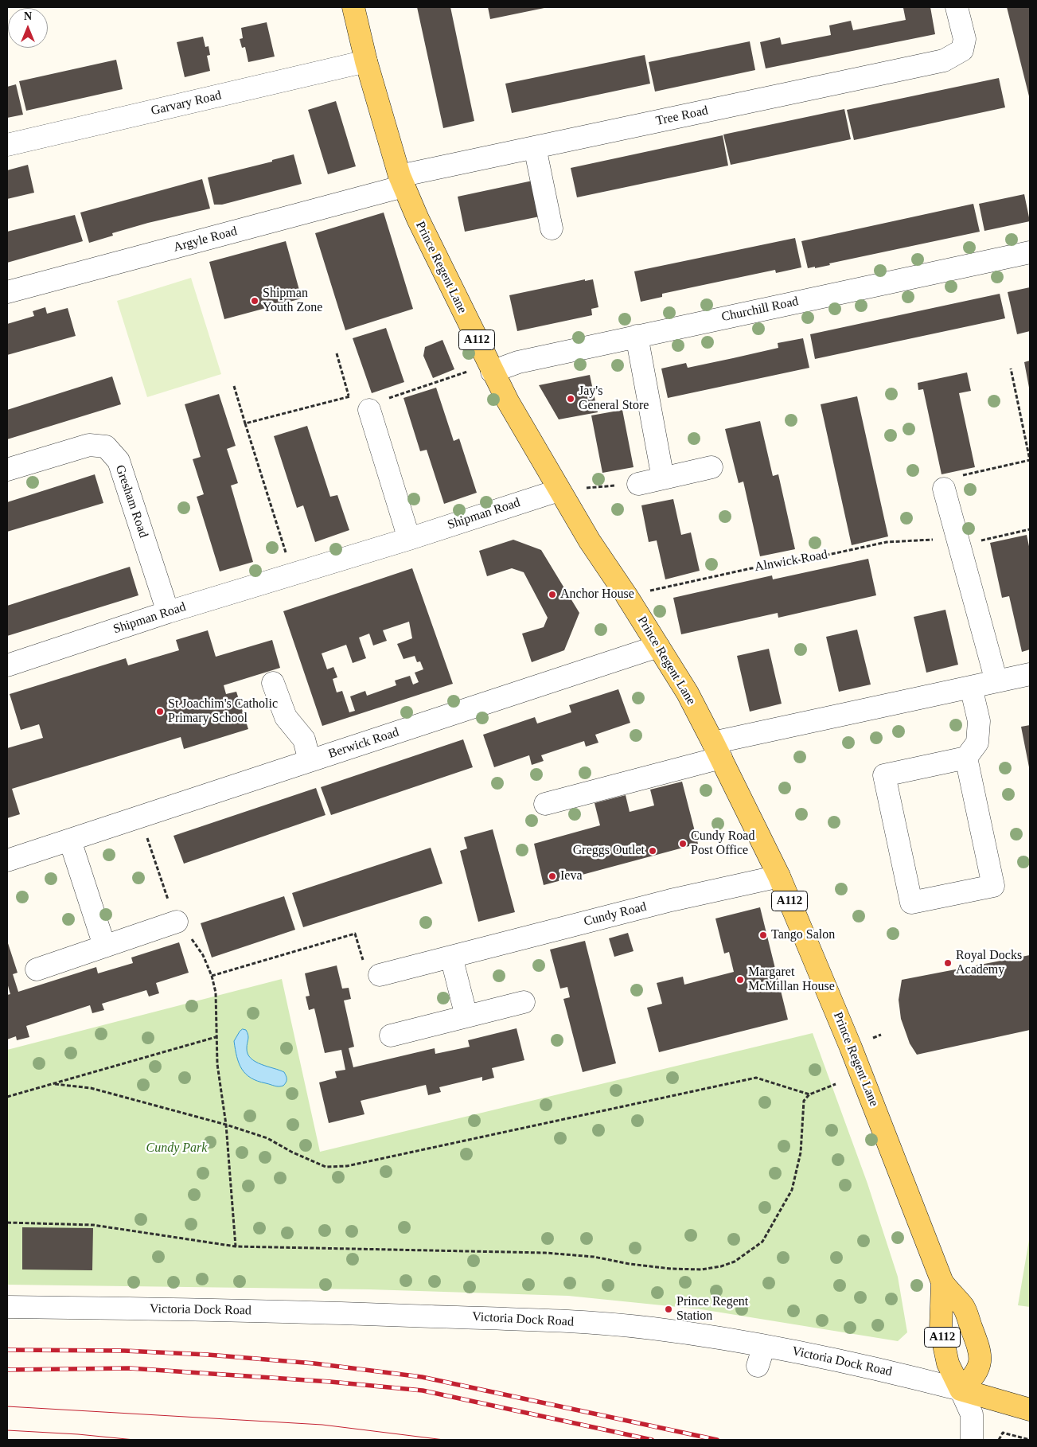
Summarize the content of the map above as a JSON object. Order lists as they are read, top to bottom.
{
  "streets": {
    "main road": ["Prince Regent Lane", "A112", "Victoria Dock Road"],
    "street": [
      "Garvary Road",
      "Tree Road",
      "Argyle Road",
      "Churchill Road",
      "Gresham Road",
      "Shipman Road",
      "Berwick Road",
      "Cundy Road"
    ],
    "path": ["Alnwick Road"]
  },
  "crossings": [
    ["Garvary Road", "Prince Regent Lane"],
    ["Tree Road", "Argyle Road"],
    ["Tree Road", "Prince Regent Lane"],
    ["Argyle Road", "Prince Regent Lane"],
    ["Prince Regent Lane", "Churchill Road"],
    ["Prince Regent Lane", "Shipman Road"],
    ["Prince Regent Lane", "Alnwick Road"],
    ["Prince Regent Lane", "Berwick Road"],
    ["Prince Regent Lane", "Cundy Road"],
    ["Prince Regent Lane", "Victoria Dock Road"],
    ["Gresham Road", "Shipman Road"]
  ],
  "parks": ["Cundy Park"],
  "places": [
    "Shipman Youth Zone",
    "Jay's General Store",
    "Anchor House",
    "St Joachim's Catholic Primary School",
    "Cundy Road Post Office",
    "Greggs Outlet",
    "Ieva",
    "Tango Salon",
    "Royal Docks Academy",
    "Margaret McMillan House",
    "Prince Regent Station"
  ],
  "north": "top"
}
